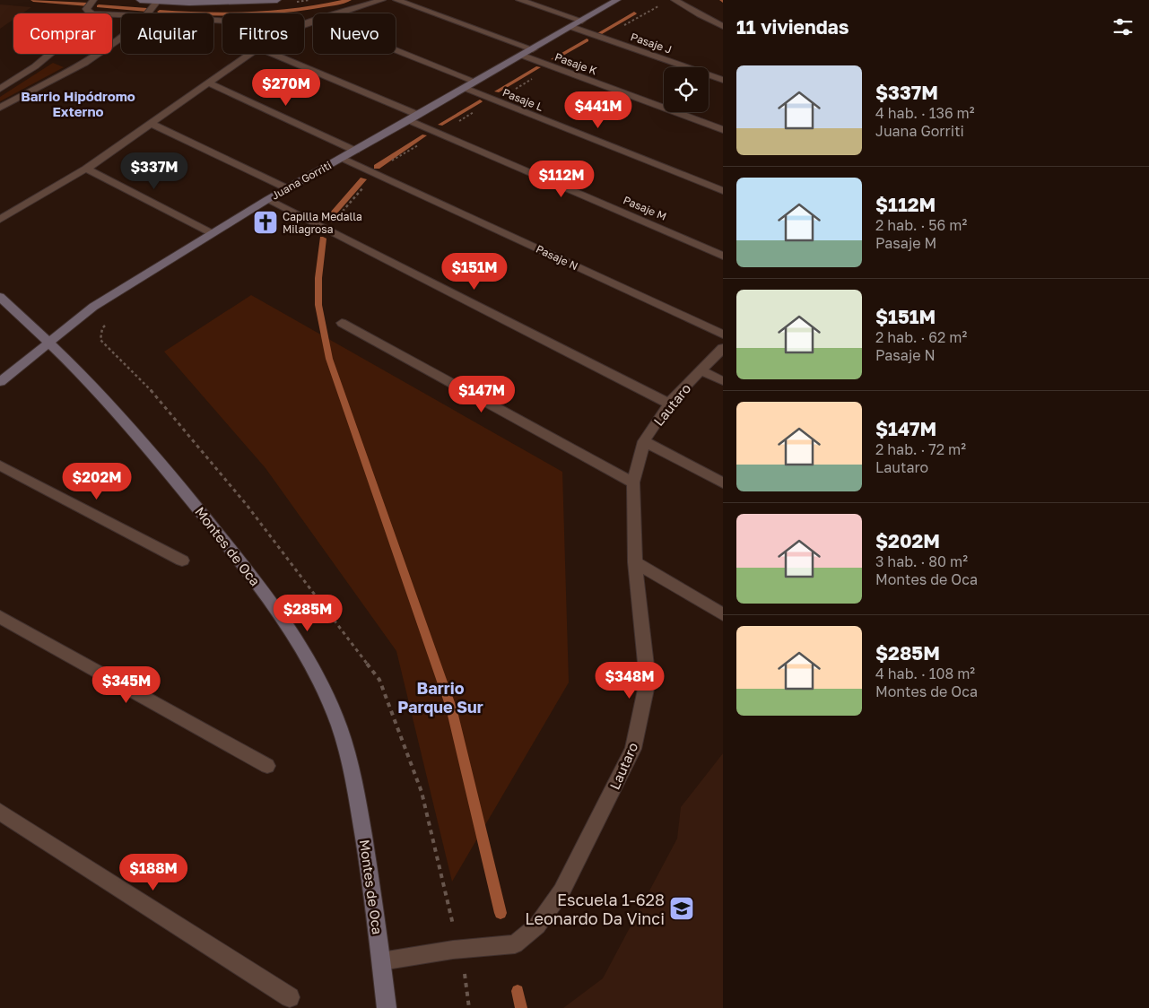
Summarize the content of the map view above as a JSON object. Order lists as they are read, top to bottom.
{
  "streets": {
    "street": [
      "Pasaje J",
      "Pasaje K",
      "Pasaje L",
      "Juana Gorriti",
      "Pasaje M",
      "Pasaje N",
      "Lautaro",
      "Montes de Oca"
    ]
  },
  "crossings": [
    ["Pasaje J", "Juana Gorriti"],
    ["Pasaje K", "Juana Gorriti"],
    ["Pasaje L", "Juana Gorriti"],
    ["Juana Gorriti", "Pasaje M"],
    ["Juana Gorriti", "Pasaje N"],
    ["Juana Gorriti", "Montes de Oca"],
    ["Lautaro", "Montes de Oca"]
  ],
  "districts": ["Barrio Hipódromo Externo", "Barrio Parque Sur"],
  "places": {
    "church": ["Capilla Medalla Milagrosa"],
    "school or university": ["Escuela 1-628 Leonardo Da Vinci"]
  },
  "page": {
    "heading": "11 viviendas",
    "chip": [
      "Comprar",
      "Alquilar",
      "Filtros",
      "Nuevo"
    ],
    "list": [
      {
        "name": "$337M",
        "note": "4 hab. · 136 m² · Juana Gorriti"
      },
      {
        "name": "$112M",
        "note": "2 hab. · 56 m² · Pasaje M"
      },
      {
        "name": "$151M",
        "note": "2 hab. · 62 m² · Pasaje N"
      },
      {
        "name": "$147M",
        "note": "2 hab. · 72 m² · Lautaro"
      },
      {
        "name": "$202M",
        "note": "3 hab. · 80 m² · Montes de Oca"
      },
      {
        "name": "$285M",
        "note": "4 hab. · 108 m² · Montes de Oca"
      }
    ],
    "price": [
      "$270M",
      "$441M",
      "$337M",
      "$112M",
      "$151M",
      "$147M",
      "$202M",
      "$285M",
      "$348M",
      "$345M",
      "$188M"
    ]
  }
}
